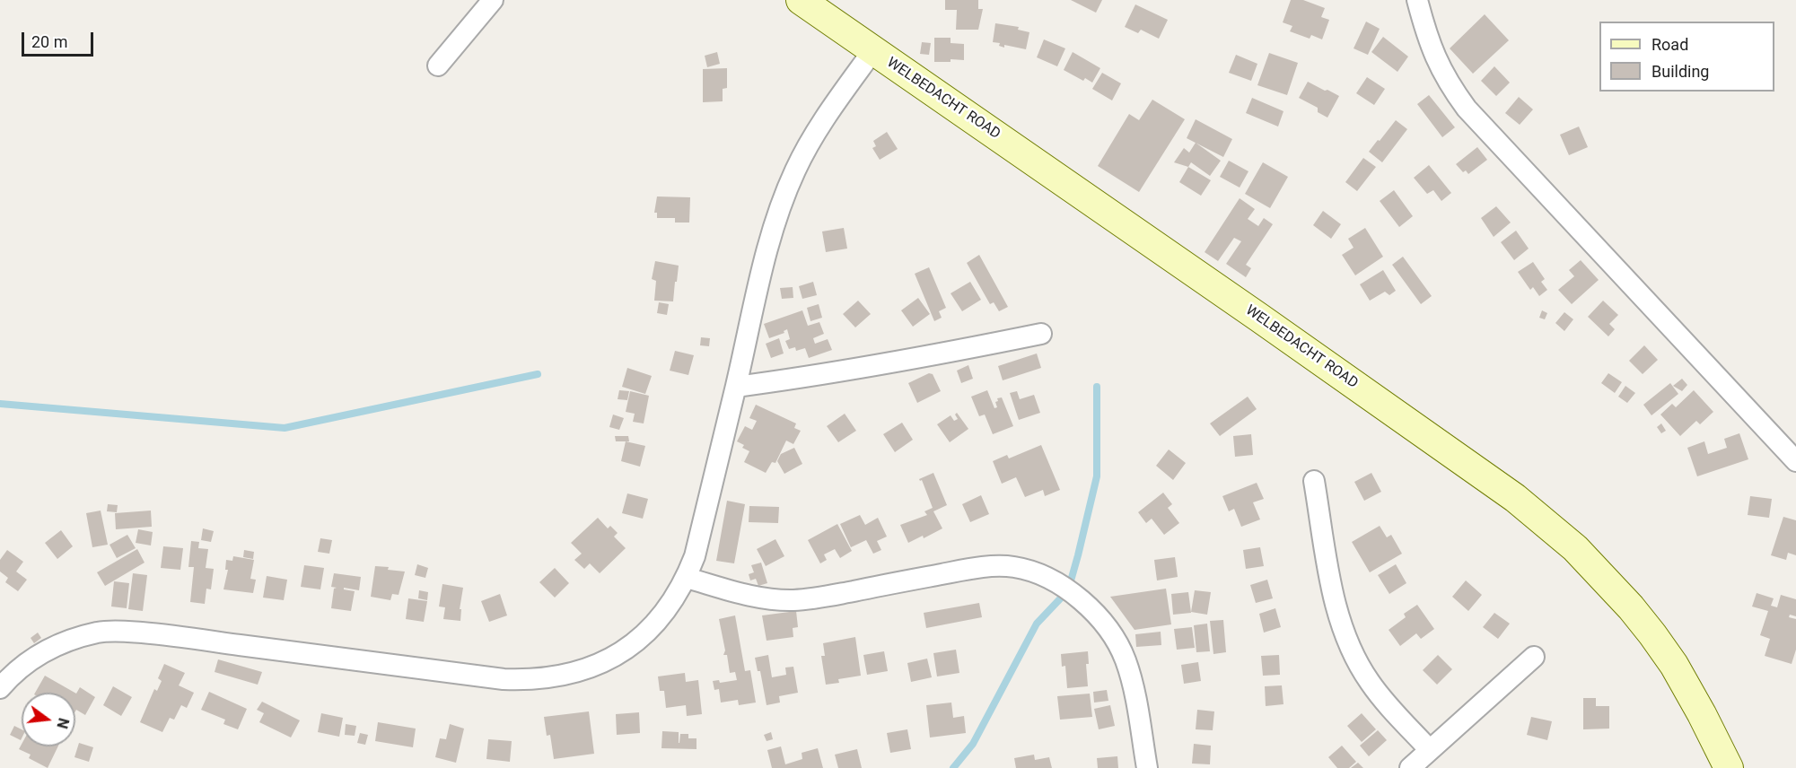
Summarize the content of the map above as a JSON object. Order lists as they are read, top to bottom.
{
  "streets": {
    "street": ["WELBEDACHT ROAD"]
  },
  "legend": ["Road", "Building"],
  "scale_bar": "20 m",
  "north": "right"
}
